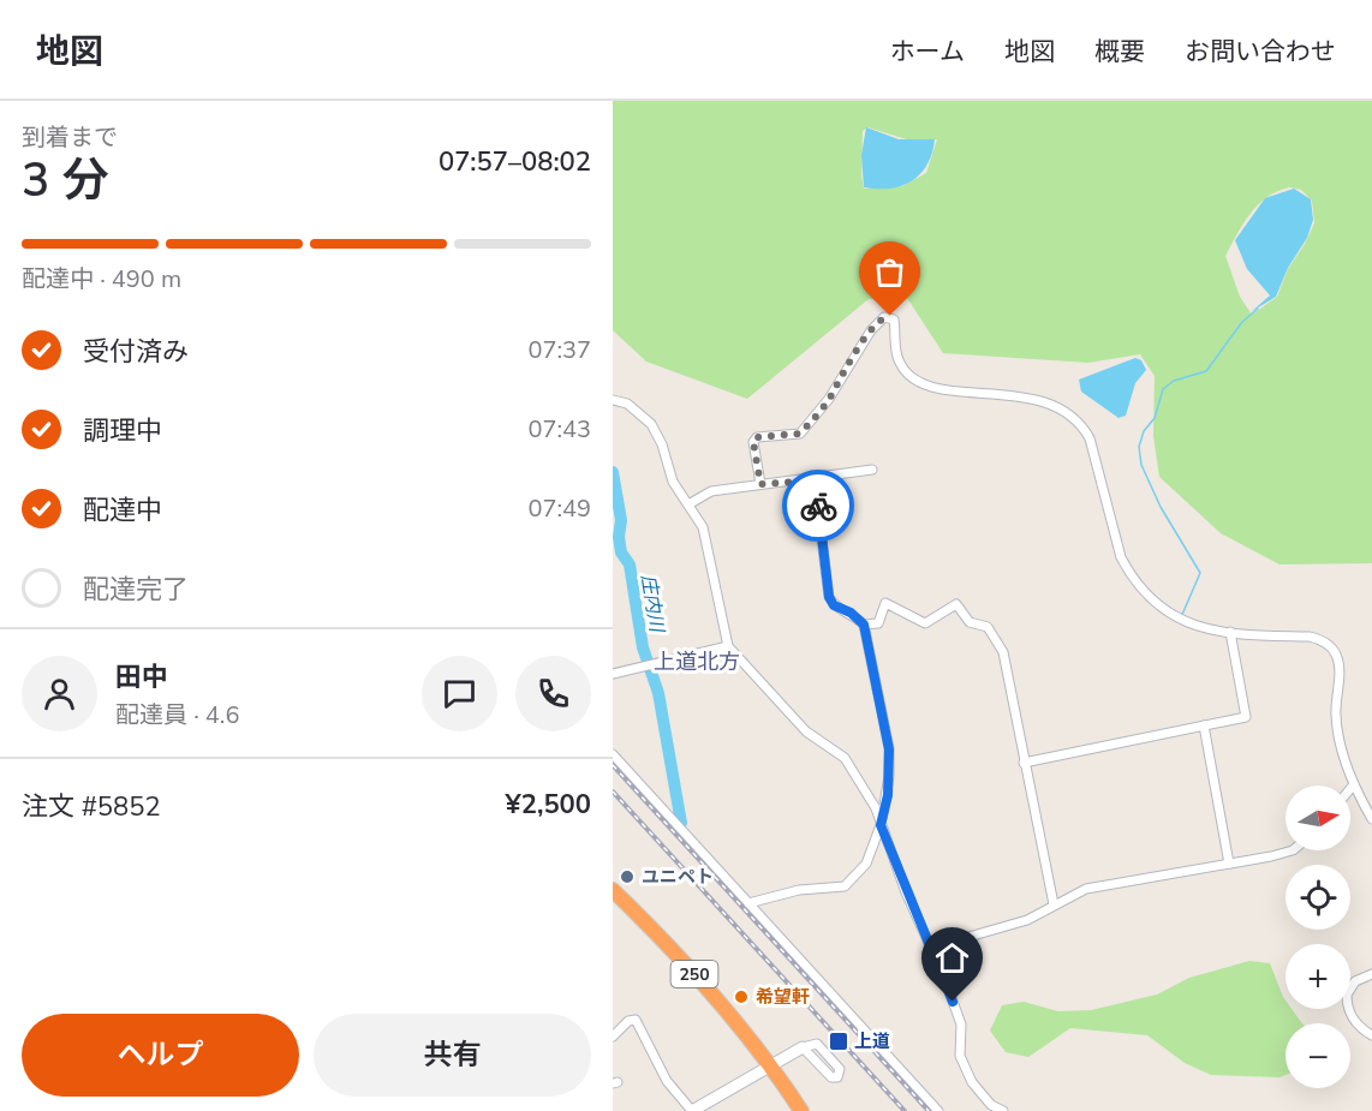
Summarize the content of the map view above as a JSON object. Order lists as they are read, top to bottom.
{
  "streets": {
    "highway": ["250"]
  },
  "districts": ["上道北方"],
  "water": ["庄内川"],
  "places": {
    "other": ["ユニペト", "希望軒"],
    "transit": ["上道"]
  },
  "north": "right",
  "page": {
    "header": "地図",
    "nav": [
      "ホーム",
      "地図",
      "概要",
      "お問い合わせ"
    ],
    "heading": ["3 分", "到着まで", "07:57–08:02"],
    "panel": [
      "田中",
      "配達員 · 4.6",
      "注文 #5852",
      "¥2,500"
    ],
    "bar": "配達中 · 490 m",
    "list": [
      ["受付済み", "07:37"],
      ["調理中", "07:43"],
      ["配達中", "07:49"],
      "配達完了"
    ],
    "map_buttons": ["+", "−"],
    "buttons": ["ヘルプ", "共有"]
  }
}
